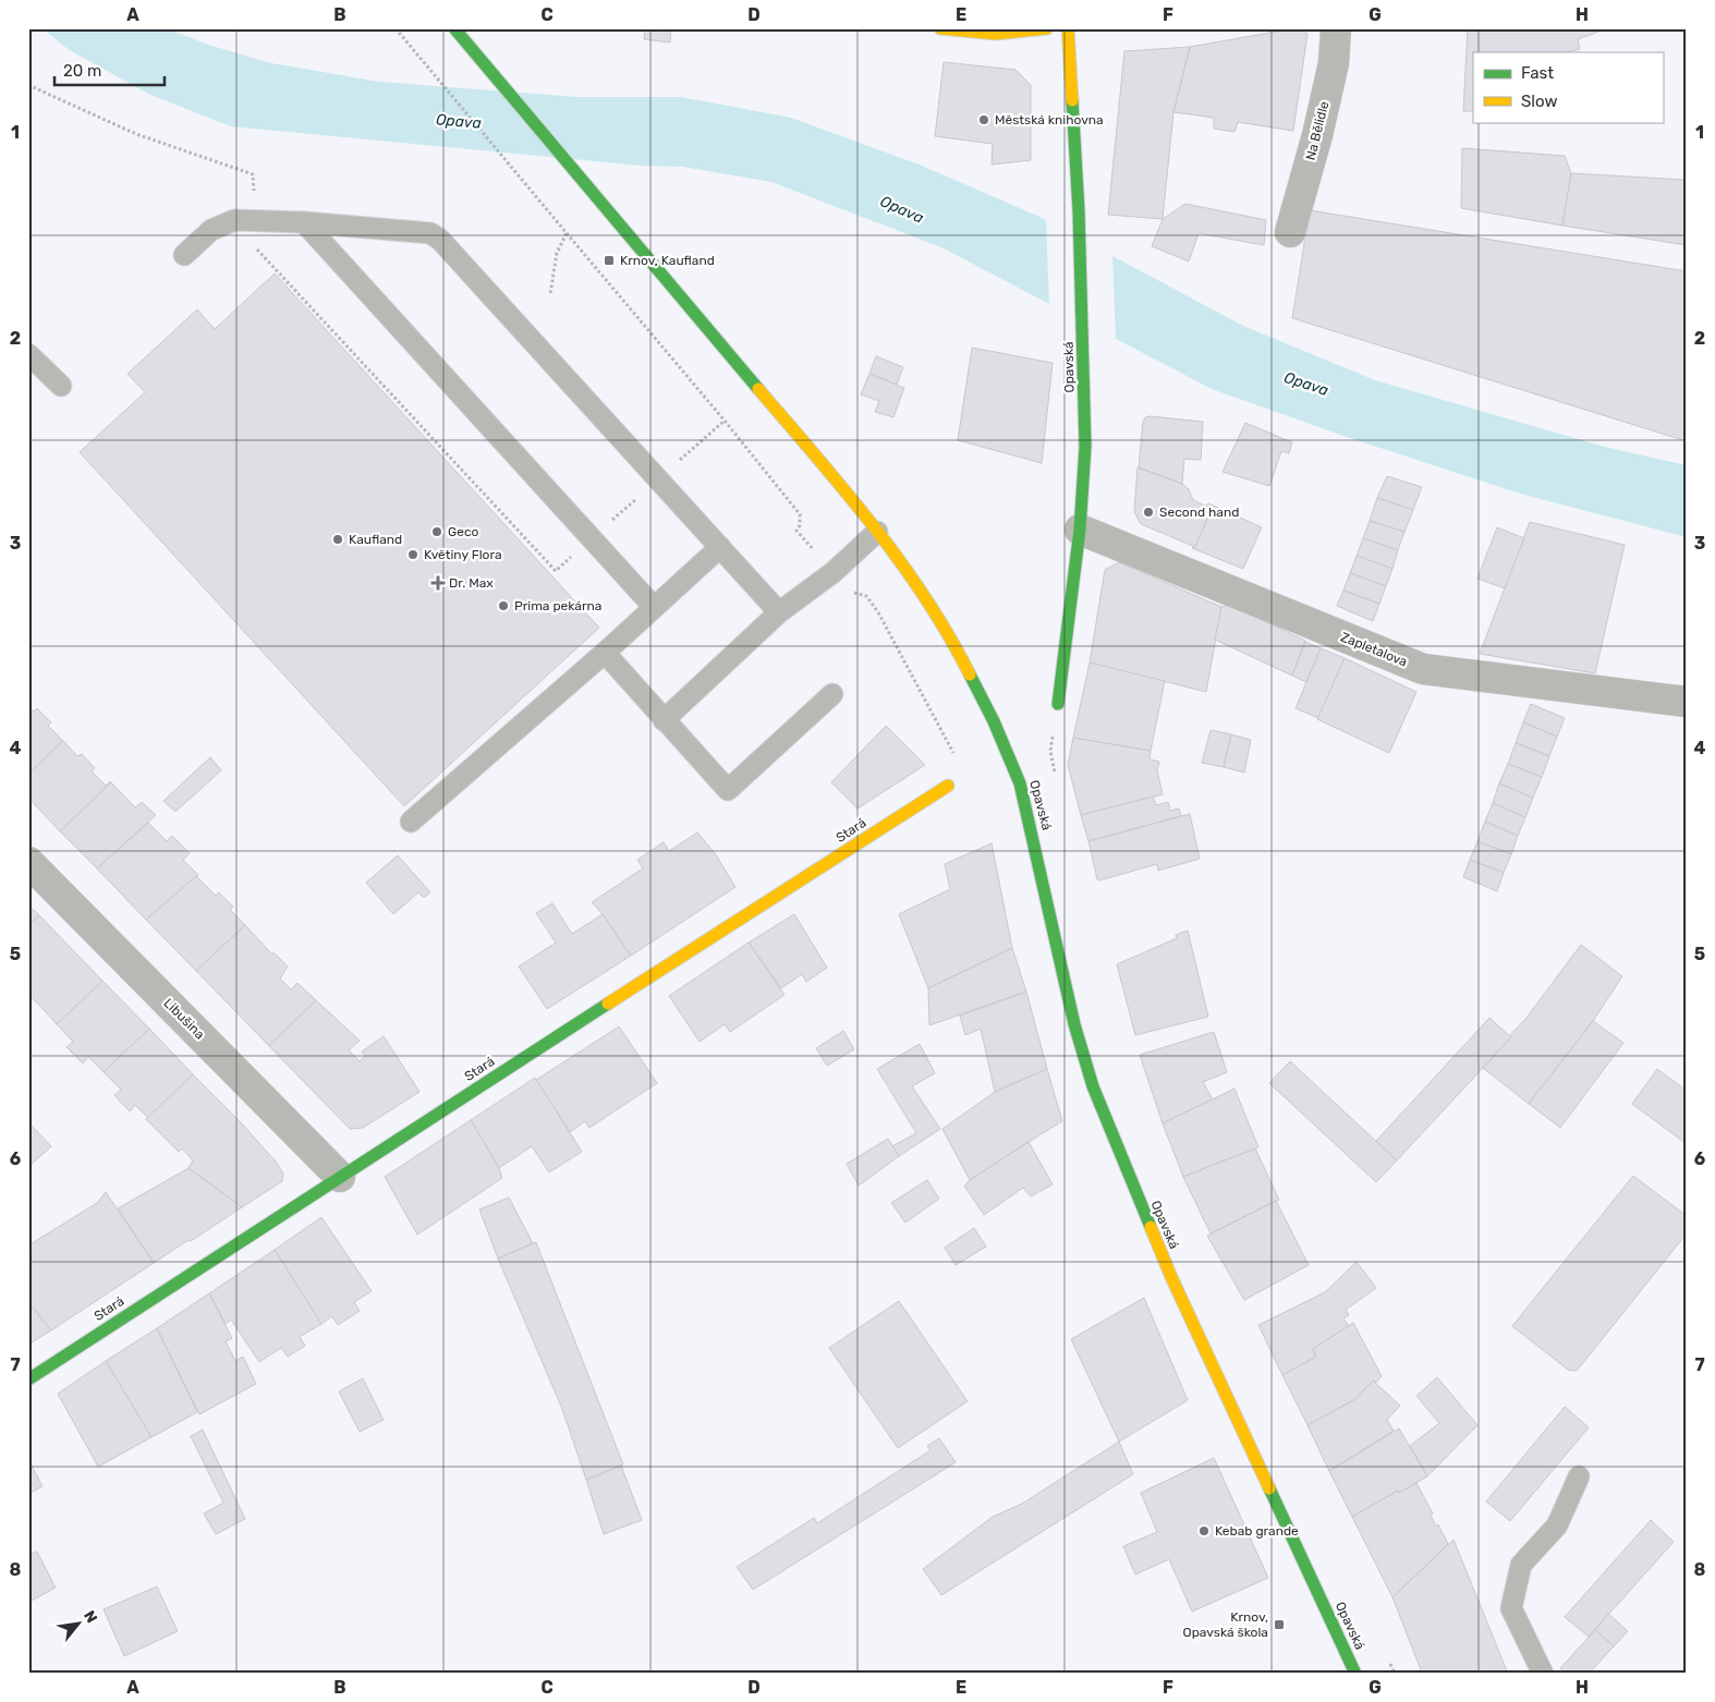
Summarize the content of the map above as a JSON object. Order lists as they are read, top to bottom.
{
  "streets": {
    "main road": ["Opavská", "Stará"],
    "street": ["Na Bělidle", "Zapletalova", "Libušina"]
  },
  "crossings": [
    ["Opavská", "Zapletalova"],
    ["Stará", "Libušina"]
  ],
  "water": ["Opava"],
  "places": {
    "other": [
      "Městská knihovna",
      "Second hand",
      "Geco",
      "Kaufland",
      "Květiny Flora",
      "Prima pekárna",
      "Kebab grande"
    ],
    "transit": ["Krnov, Kaufland", "Krnov, Opavská škola"],
    "health": ["Dr. Max"]
  },
  "legend": ["Fast", "Slow"],
  "scale_bar": "20 m",
  "north": "top right",
  "grid": {
    "columns": [
      "A",
      "B",
      "C",
      "D",
      "E",
      "F",
      "G",
      "H"
    ],
    "rows": [
      "1",
      "2",
      "3",
      "4",
      "5",
      "6",
      "7",
      "8"
    ]
  }
}
